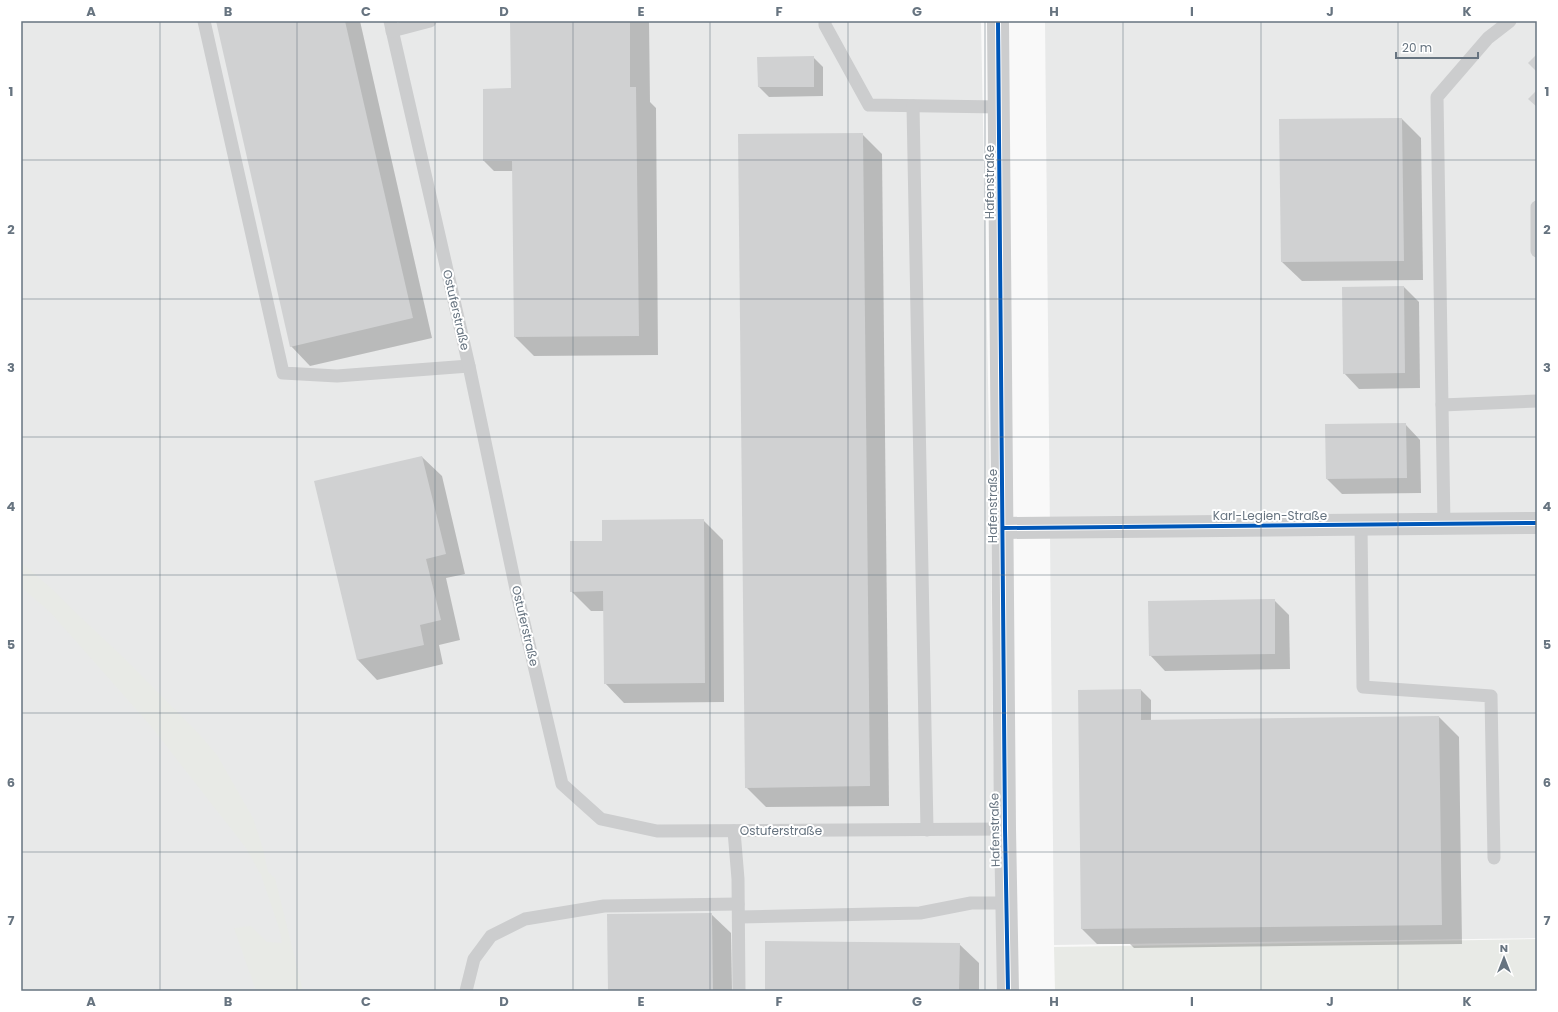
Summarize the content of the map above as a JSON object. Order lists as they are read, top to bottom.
{
  "streets": {
    "street": ["Hafenstraße", "Karl-Legien-Straße"],
    "lane": ["Ostuferstraße"]
  },
  "crossings": [
    ["Hafenstraße", "Ostuferstraße"],
    ["Hafenstraße", "Karl-Legien-Straße"]
  ],
  "scale_bar": "20 m",
  "north": "top",
  "grid": {
    "columns": [
      "A",
      "B",
      "C",
      "D",
      "E",
      "F",
      "G",
      "H",
      "I",
      "J",
      "K"
    ],
    "rows": [
      "1",
      "2",
      "3",
      "4",
      "5",
      "6",
      "7"
    ]
  }
}
